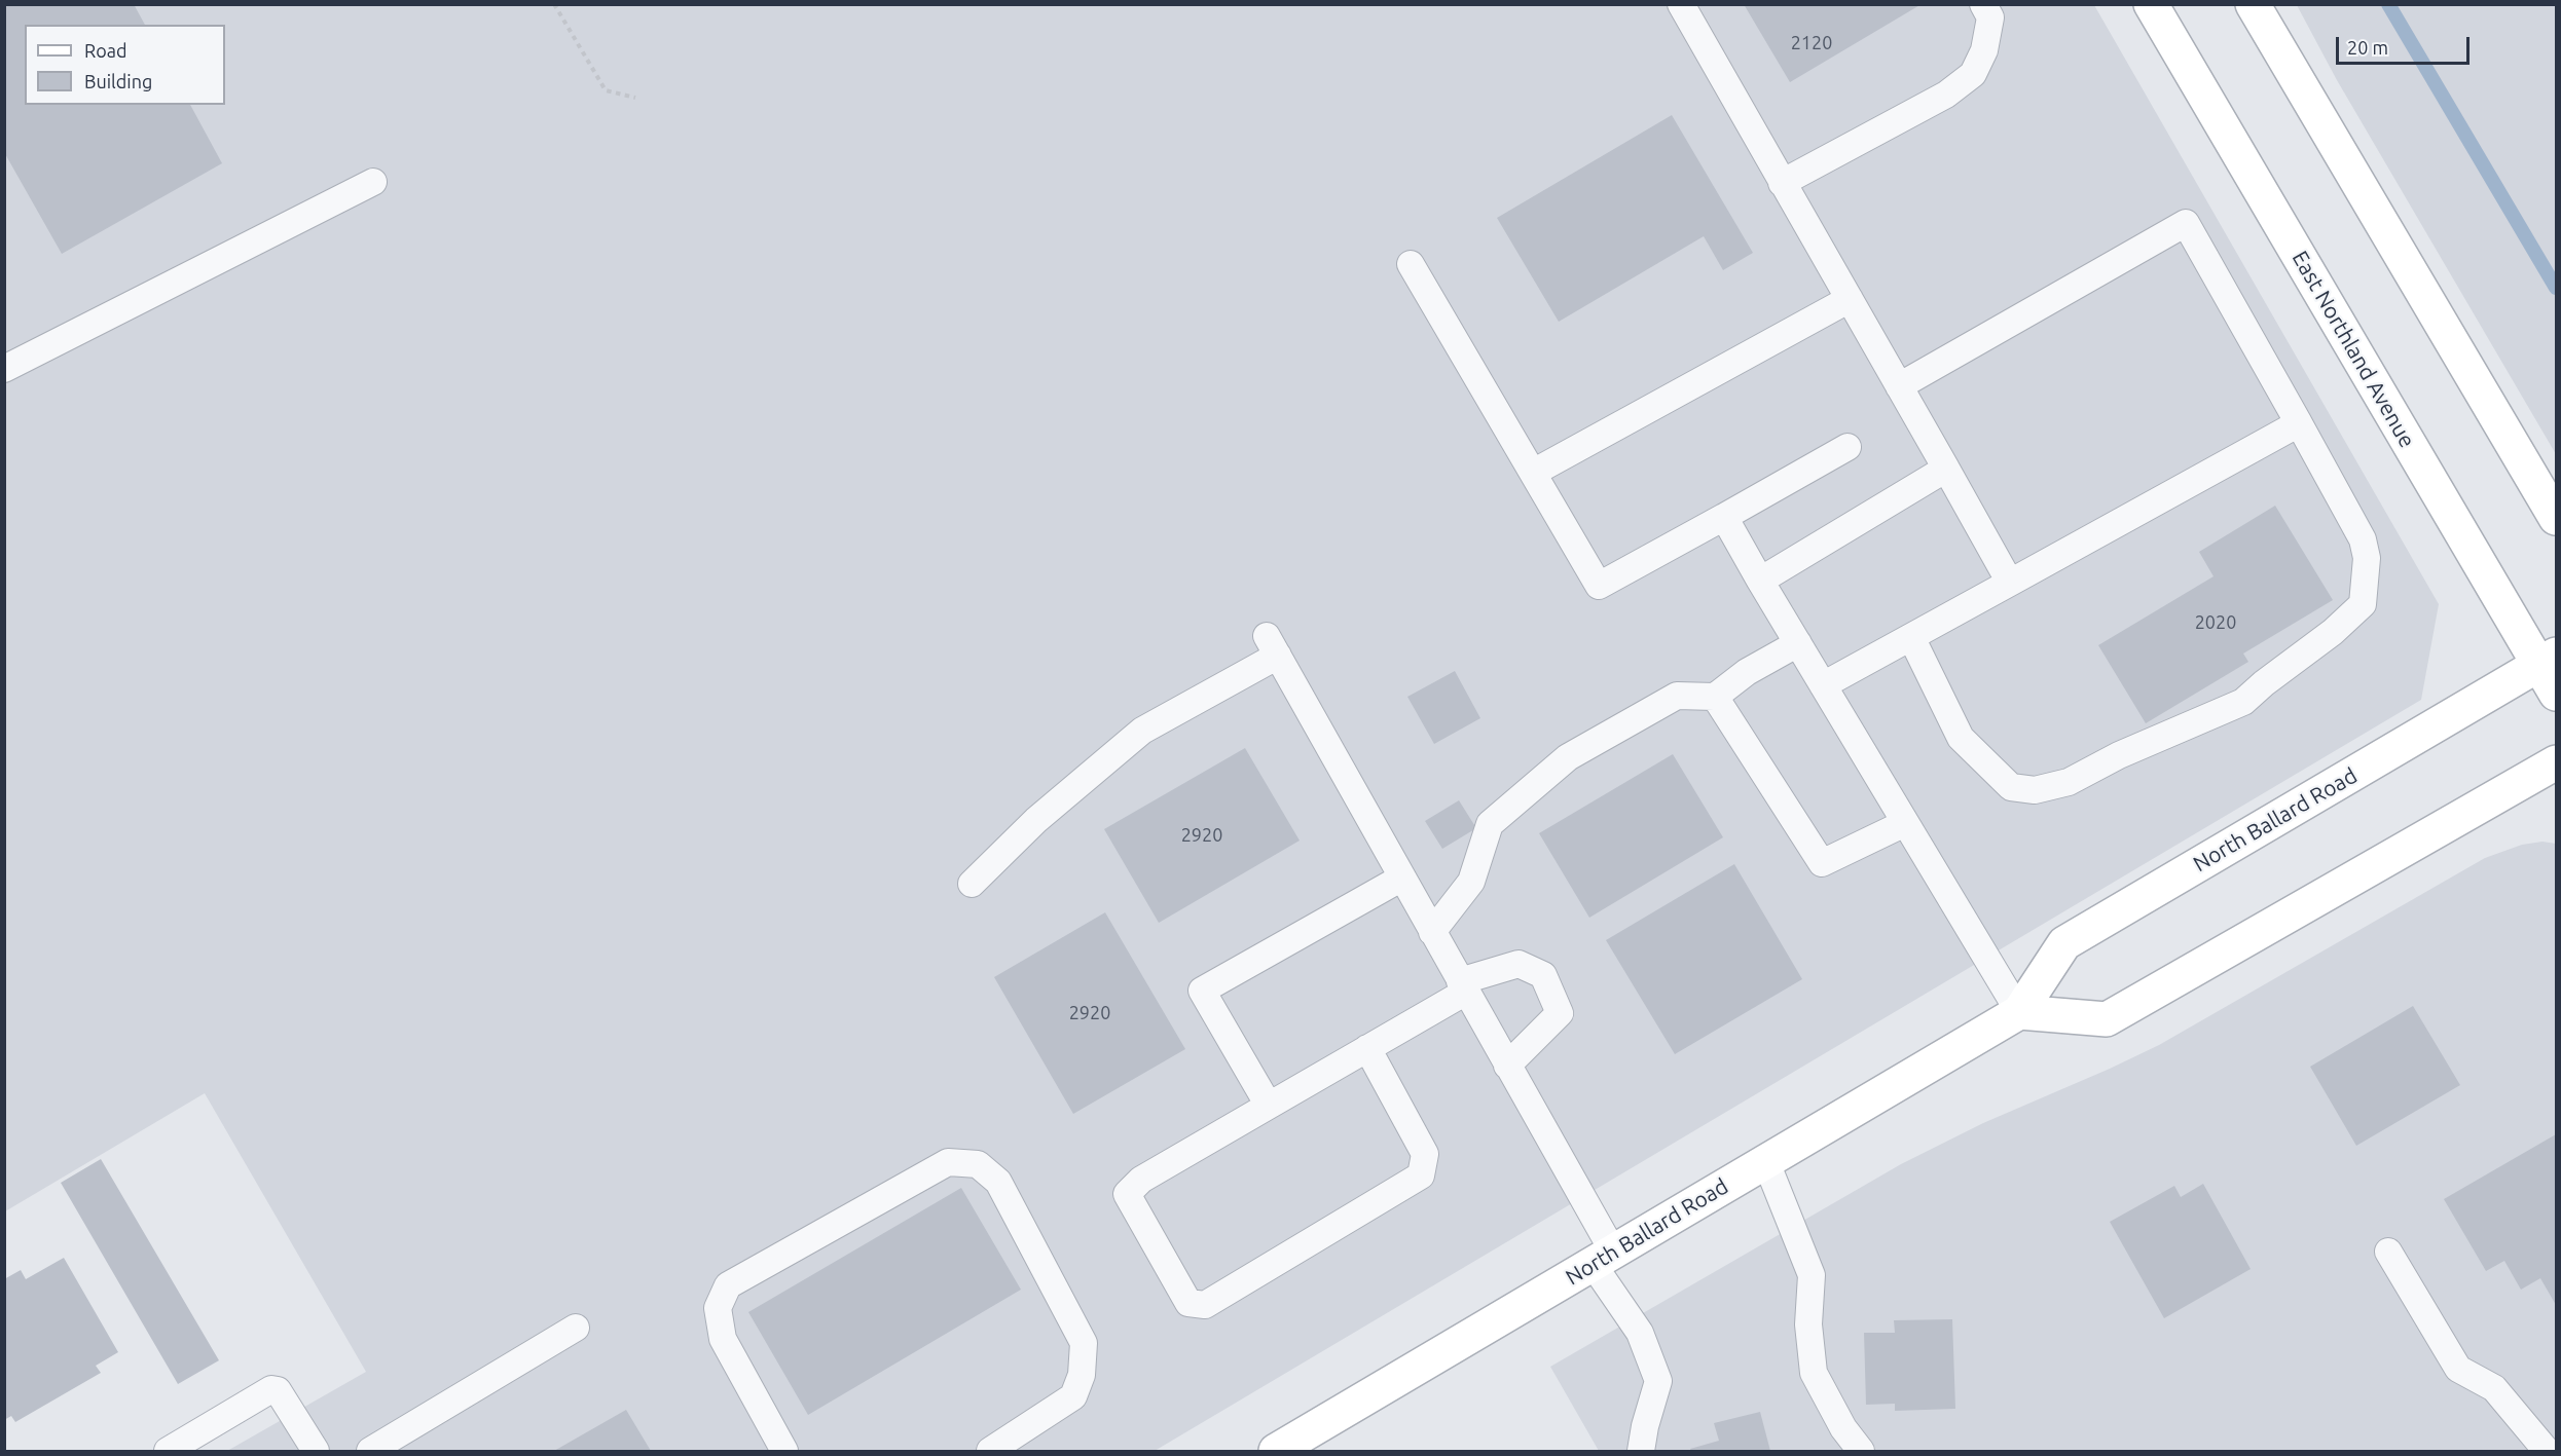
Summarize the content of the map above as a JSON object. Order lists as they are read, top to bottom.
{
  "streets": {
    "main road": ["East Northland Avenue", "North Ballard Road"]
  },
  "crossings": [
    ["East Northland Avenue", "North Ballard Road"]
  ],
  "house_numbers": [
    "2120",
    "2020",
    "2920",
    "2920"
  ],
  "legend": ["Road", "Building"],
  "scale_bar": "20 m"
}
